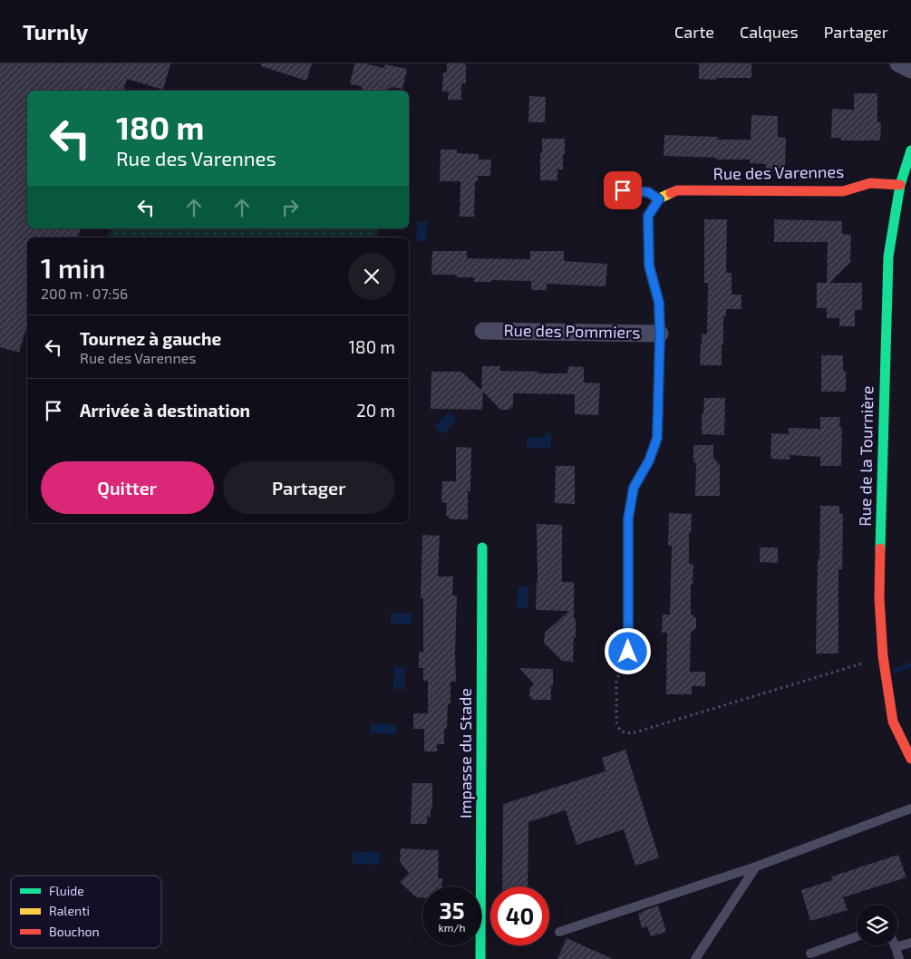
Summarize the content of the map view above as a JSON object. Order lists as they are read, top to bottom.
{
  "streets": {
    "street": [
      "Rue des Varennes",
      "Rue des Pommiers",
      "Rue de la Tournière",
      "Impasse du Stade"
    ]
  },
  "crossings": [
    ["Rue des Varennes", "Rue de la Tournière"]
  ],
  "legend": ["Fluide", "Ralenti", "Bouchon"],
  "page": {
    "header": "Turnly",
    "nav": ["Carte", "Calques", "Partager"],
    "turn": ["180 m", "Rue des Varennes"],
    "heading": ["1 min", "200 m · 07:56"],
    "list": [
      {
        "name": "Tournez à gauche",
        "note": "Rue des Varennes",
        "value": "180 m"
      },
      {
        "name": "Arrivée à destination",
        "value": "20 m"
      }
    ],
    "buttons": ["Quitter", "Partager"],
    "speed": "35 km/h",
    "limit": "40"
  }
}
